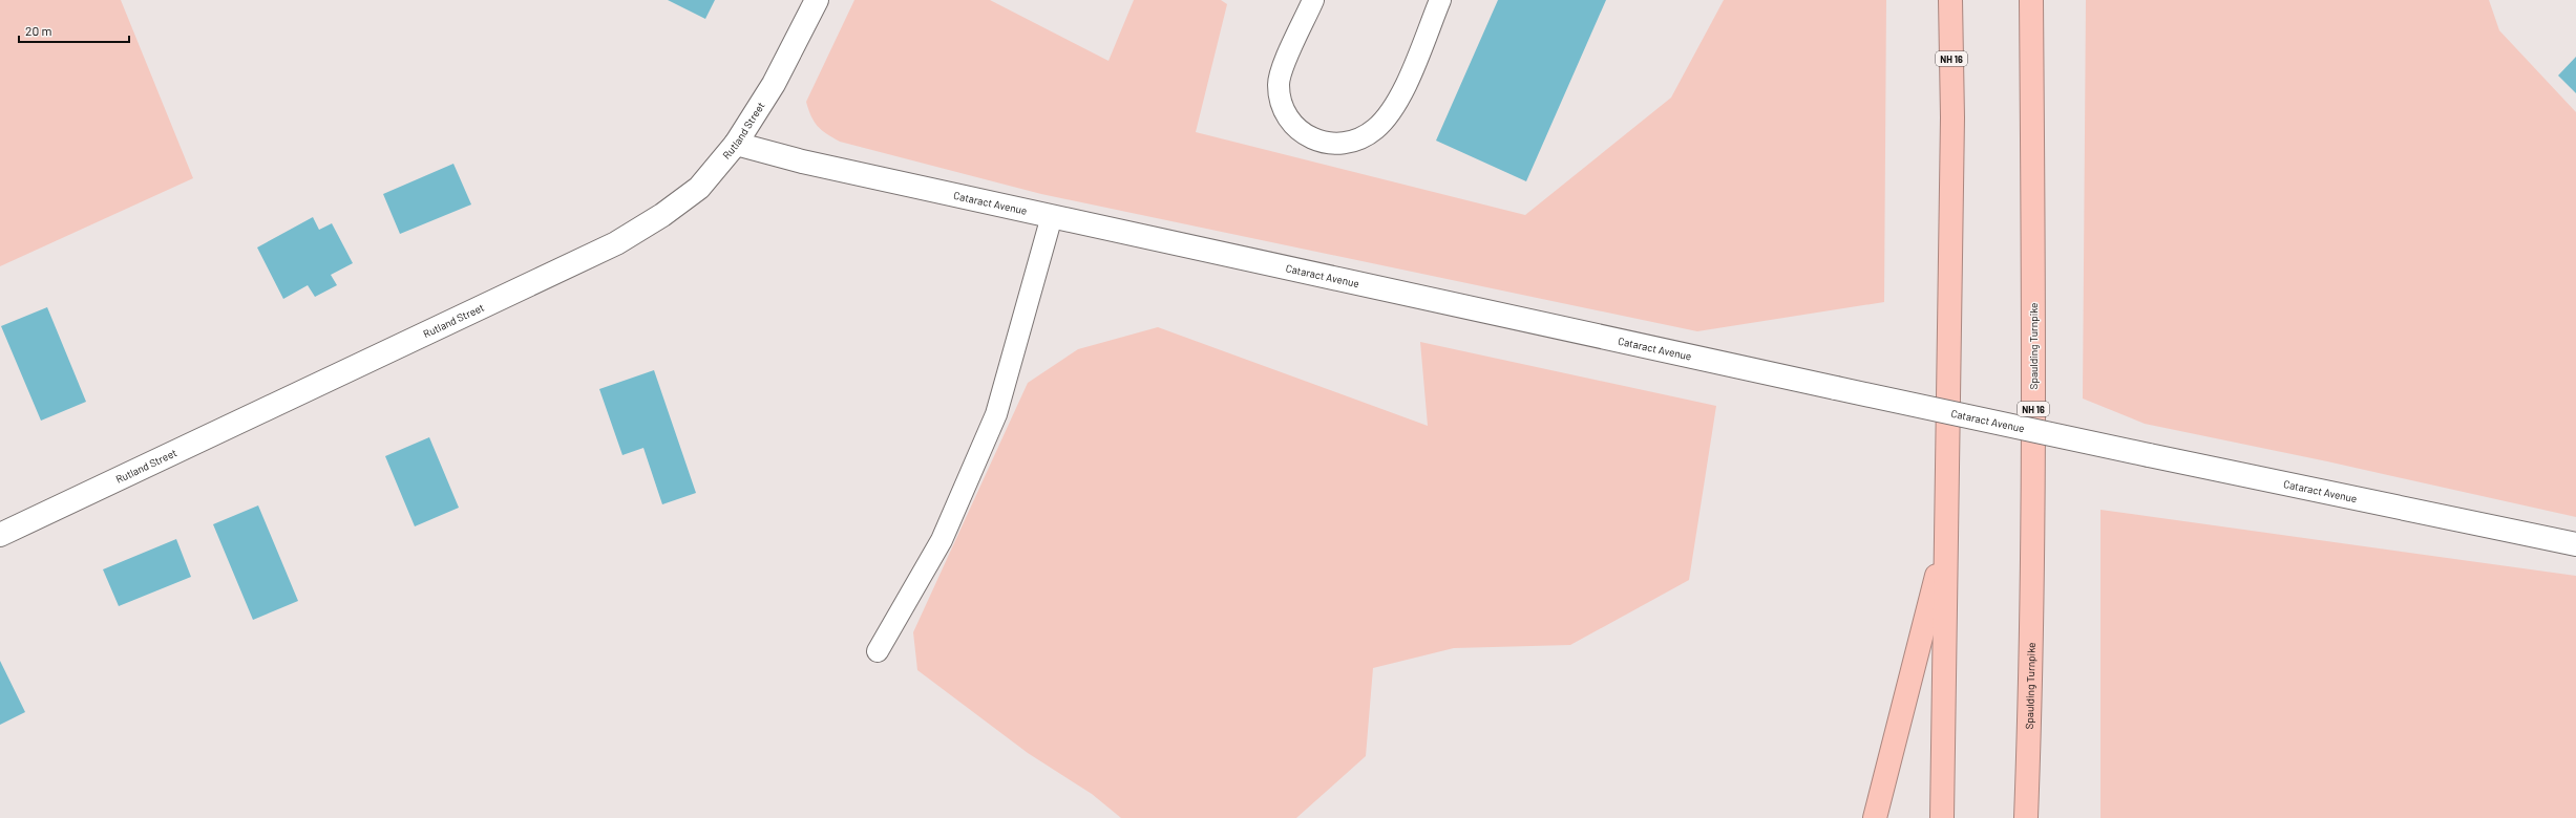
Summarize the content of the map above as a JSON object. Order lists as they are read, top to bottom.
{
  "streets": {
    "highway": ["NH 16", "Spaulding Turnpike"],
    "street": ["Rutland Street", "Cataract Avenue"]
  },
  "crossings": [
    ["Rutland Street", "Cataract Avenue"]
  ],
  "scale_bar": "20 m"
}
